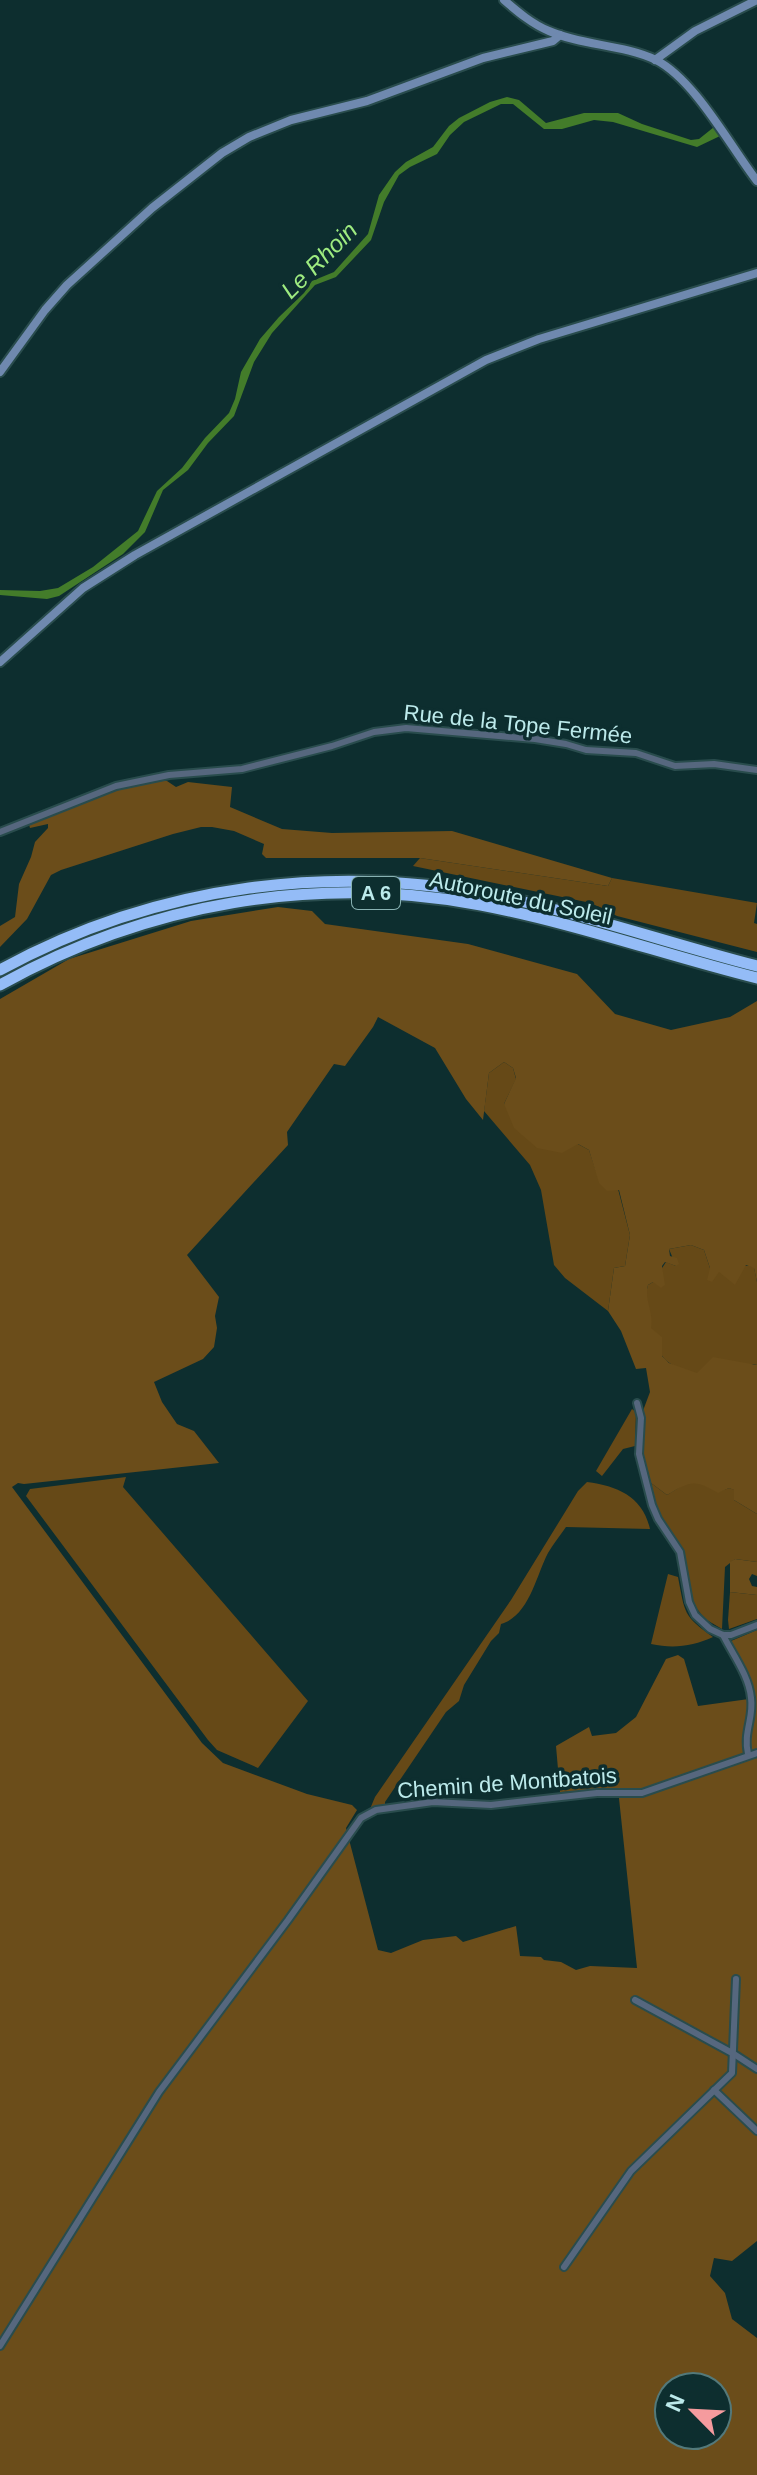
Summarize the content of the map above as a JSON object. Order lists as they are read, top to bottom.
{
  "streets": {
    "highway": ["A 6", "Autoroute du Soleil"],
    "street": ["Rue de la Tope Fermée", "Chemin de Montbatois"]
  },
  "water": ["Le Rhoin"],
  "north": "top left"
}
